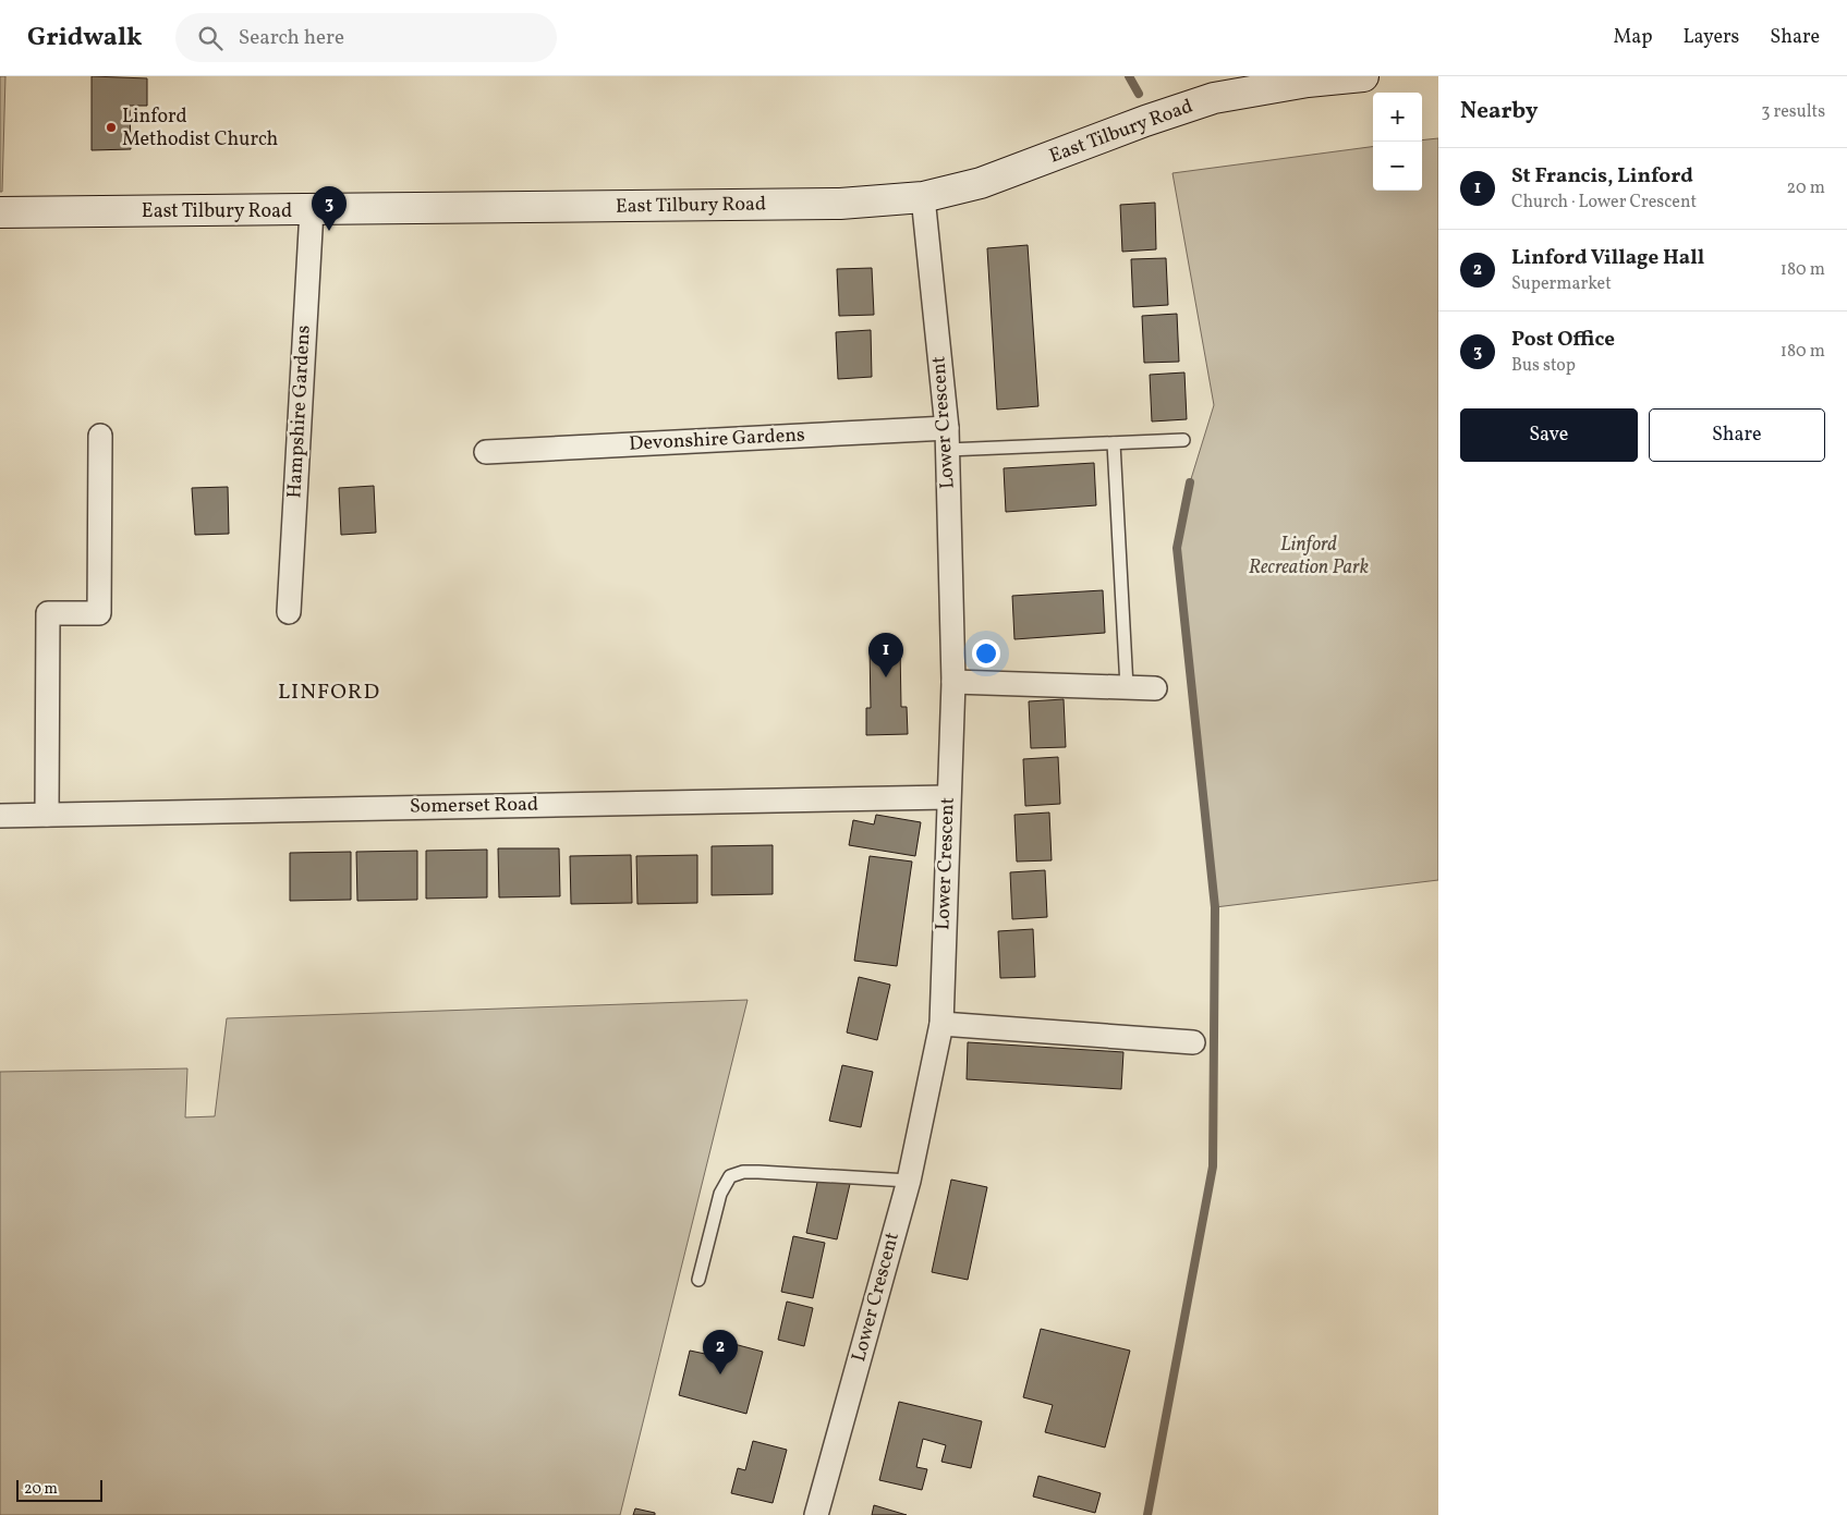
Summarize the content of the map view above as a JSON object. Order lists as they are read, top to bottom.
{
  "streets": {
    "street": [
      "East Tilbury Road",
      "Hampshire Gardens",
      "Lower Crescent",
      "Devonshire Gardens",
      "Somerset Road"
    ]
  },
  "crossings": [
    ["East Tilbury Road", "Hampshire Gardens"],
    ["East Tilbury Road", "Lower Crescent"],
    ["Lower Crescent", "Devonshire Gardens"],
    ["Lower Crescent", "Somerset Road"]
  ],
  "districts": ["LINFORD"],
  "parks": ["Linford Recreation Park"],
  "places": ["Linford Methodist Church"],
  "scale_bar": "20 m",
  "page": {
    "header": "Gridwalk",
    "search": "Search here",
    "nav": ["Map", "Layers", "Share"],
    "heading": ["Nearby", "3 results"],
    "map_buttons": ["+", "−"],
    "list": [
      {
        "mark": "1",
        "name": "St Francis, Linford",
        "note": "Church · Lower Crescent",
        "value": "20 m"
      },
      {
        "mark": "2",
        "name": "Linford Village Hall",
        "note": "Supermarket",
        "value": "180 m"
      },
      {
        "mark": "3",
        "name": "Post Office",
        "note": "Bus stop",
        "value": "180 m"
      }
    ],
    "pins": ["3", "1", "2"],
    "buttons": ["Save", "Share"],
    "scale": "20 m"
  }
}
